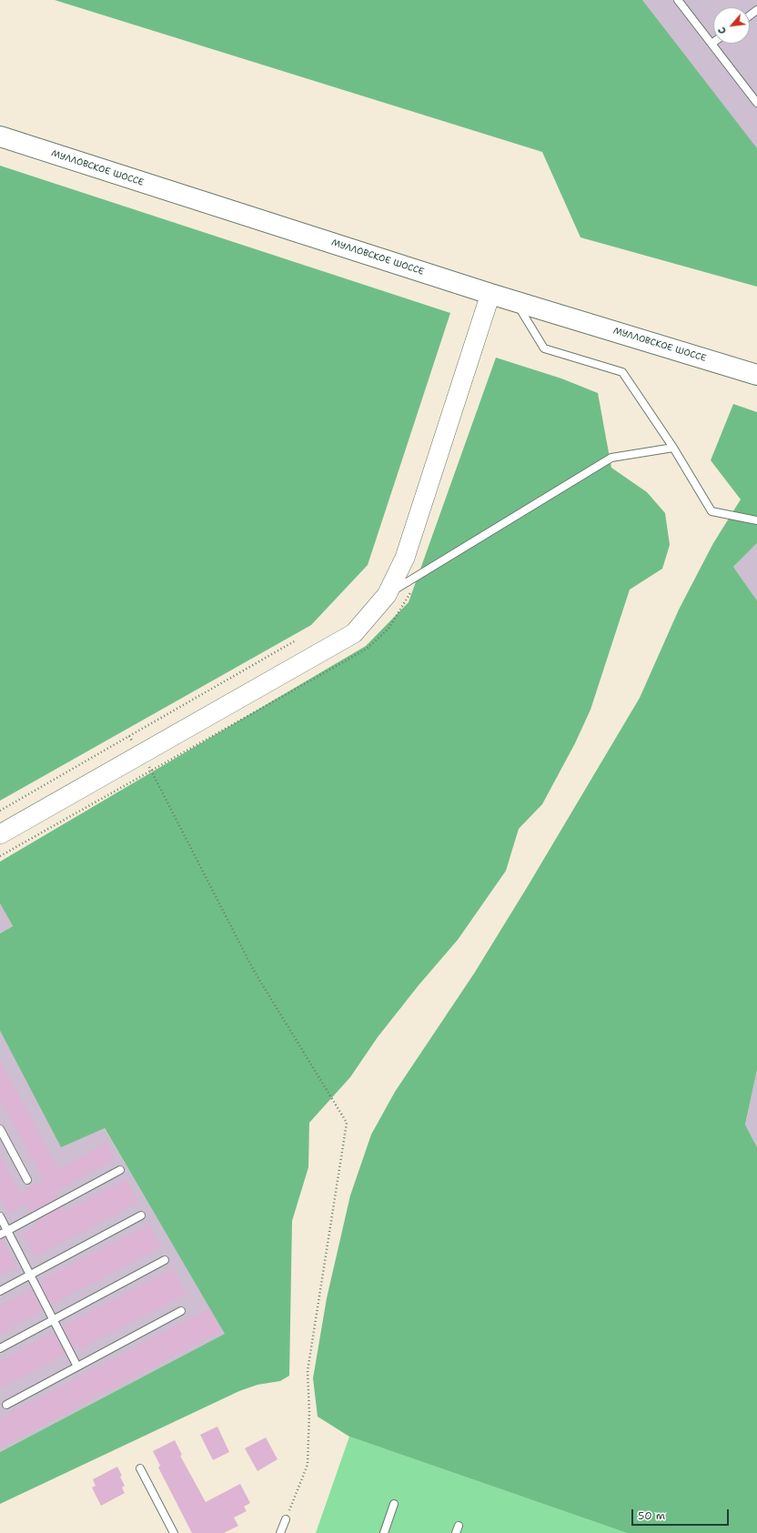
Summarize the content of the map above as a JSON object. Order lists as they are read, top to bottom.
{
  "streets": {
    "highway": ["МУЛЛОВСКОЕ ШОССЕ"]
  },
  "scale_bar": "50 m",
  "north": "bottom left"
}
